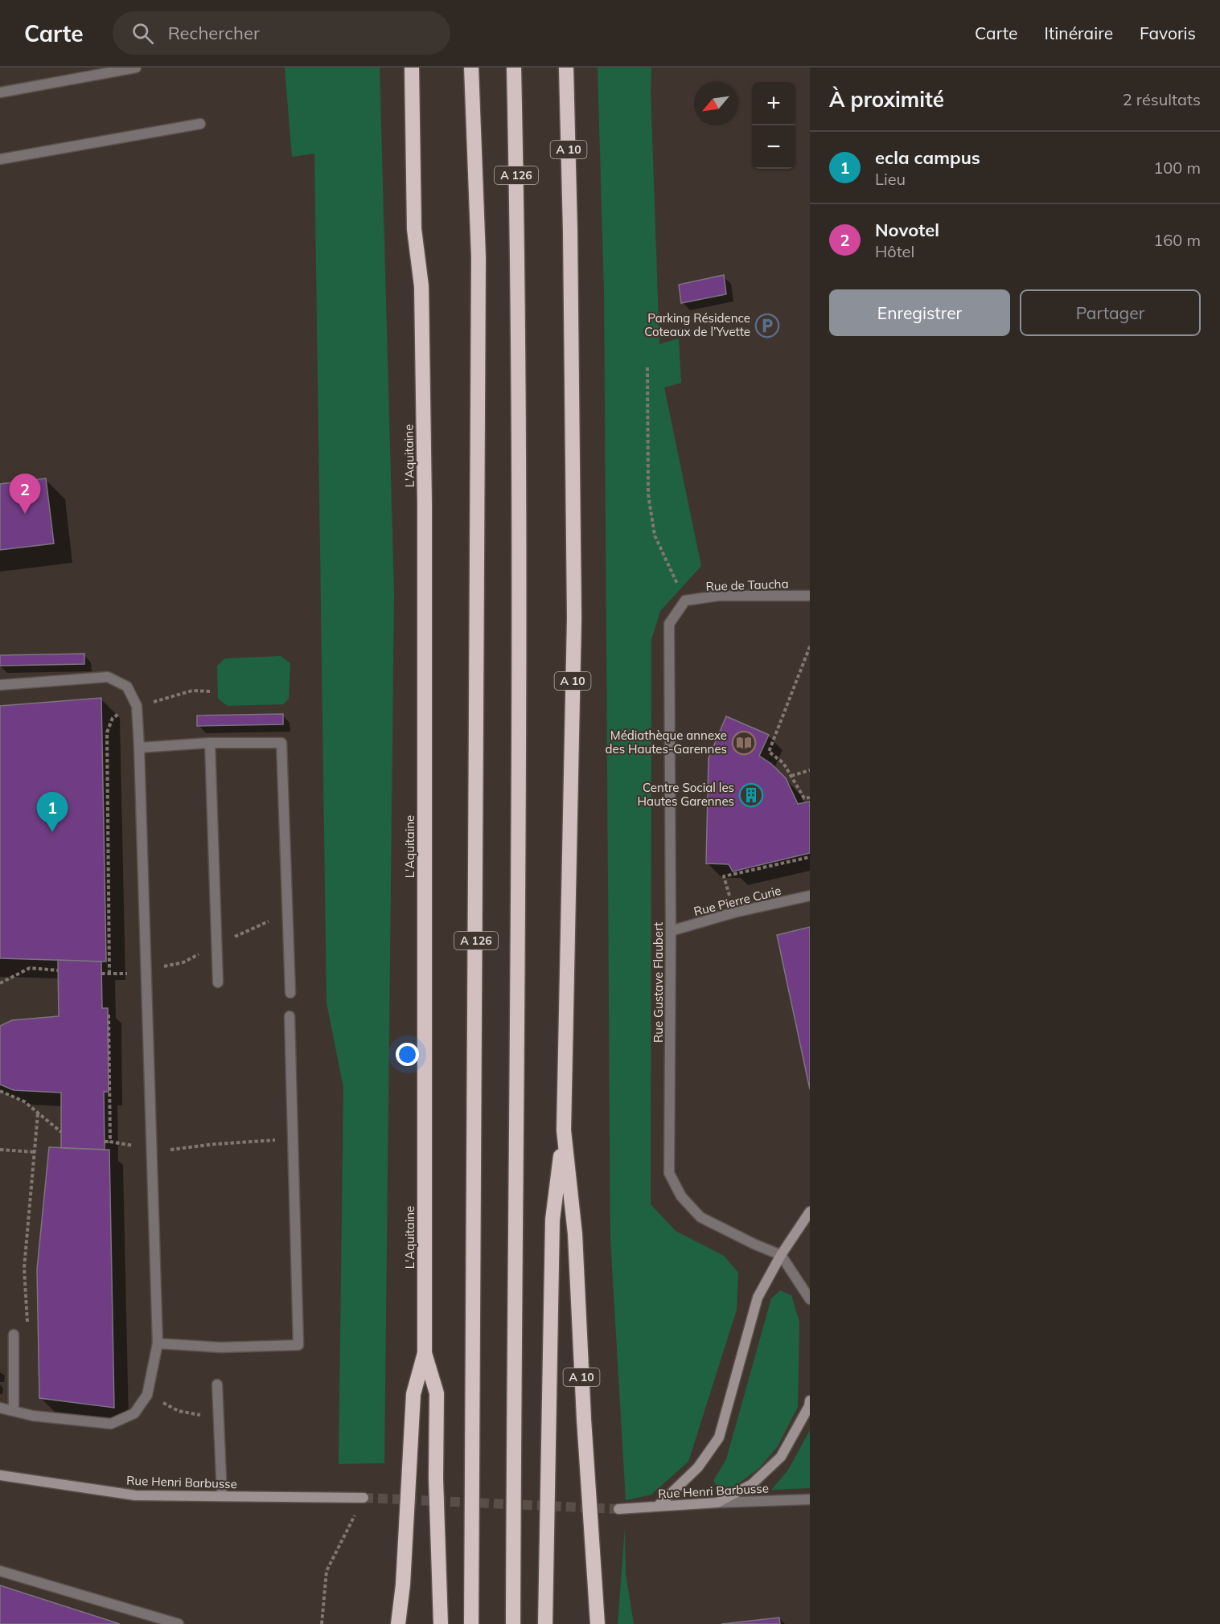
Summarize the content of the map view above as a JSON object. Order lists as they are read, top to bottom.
{
  "streets": {
    "highway": ["A 10", "A 126", "L'Aquitaine"],
    "street": [
      "Rue de Taucha",
      "Rue Pierre Curie",
      "Rue Gustave Flaubert",
      "Rue Henri Barbusse"
    ]
  },
  "crossings": [
    ["Rue de Taucha", "Rue Gustave Flaubert"],
    ["Rue Pierre Curie", "Rue Gustave Flaubert"]
  ],
  "places": {
    "parking": ["Parking Résidence Coteaux de l’Yvette"],
    "library": ["Médiathèque annexe des Hautes-Garennes"],
    "building": ["Centre Social les Hautes Garennes"]
  },
  "north": "bottom left",
  "page": {
    "header": "Carte",
    "search": "Rechercher",
    "nav": ["Carte", "Itinéraire", "Favoris"],
    "heading": ["À proximité", "2 résultats"],
    "map_buttons": ["+", "−"],
    "list": [
      {
        "mark": "1",
        "name": "ecla campus",
        "note": "Lieu",
        "value": "100 m"
      },
      {
        "mark": "2",
        "name": "Novotel",
        "note": "Hôtel",
        "value": "160 m"
      }
    ],
    "buttons": ["Enregistrer", "Partager"],
    "pins": ["2", "1"]
  }
}
